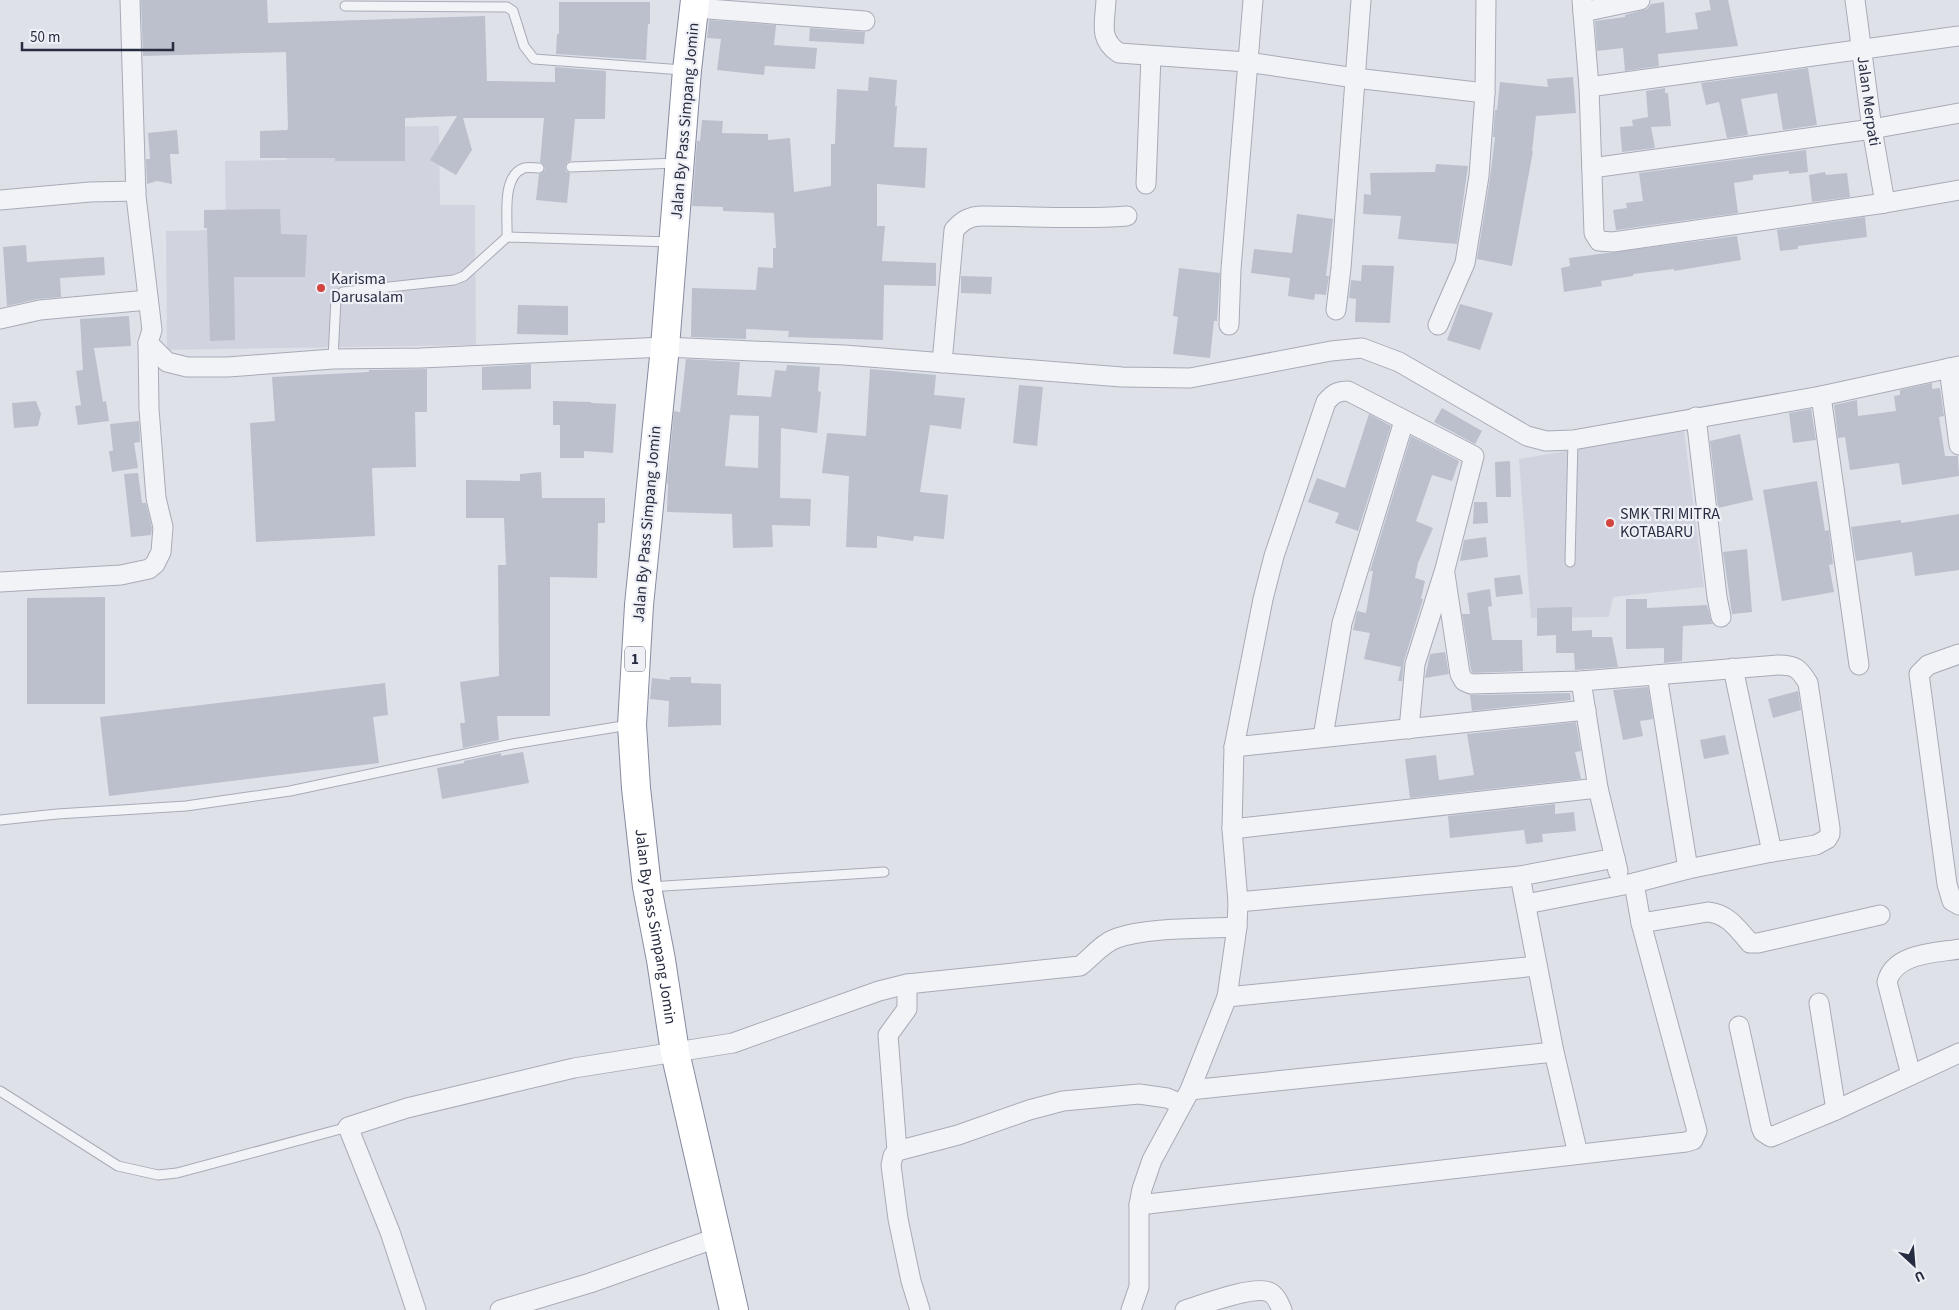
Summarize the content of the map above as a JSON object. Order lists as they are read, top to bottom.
{
  "streets": {
    "highway": ["Jalan By Pass Simpang Jomin", "1"],
    "street": ["Jalan Merpati"]
  },
  "places": ["Karisma Darusalam", "SMK TRI MITRA KOTABARU"],
  "scale_bar": "50 m",
  "north": "bottom right"
}
